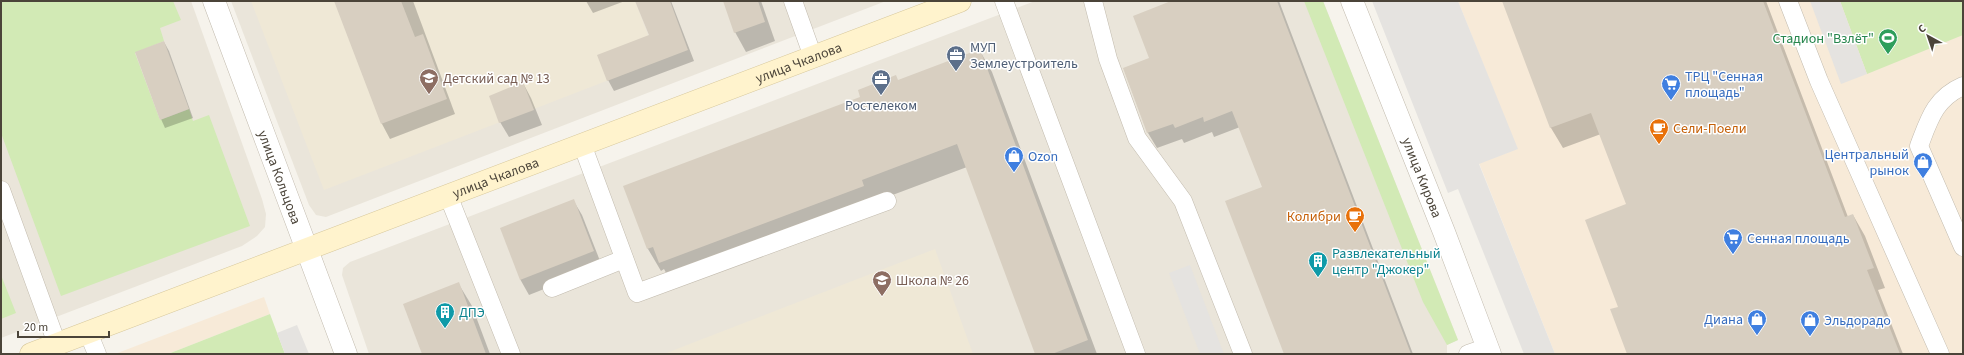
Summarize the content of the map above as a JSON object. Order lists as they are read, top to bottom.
{
  "streets": {
    "street": ["улица Чкалова", "улица Кирова", "улица Кольцова"]
  },
  "crossings": [
    ["улица Чкалова", "улица Кольцова"]
  ],
  "places": {
    "sports": ["Стадион \"Взлёт\""],
    "office": ["МУП Землеустроитель", "Ростелеком"],
    "school or university": ["Детский сад № 13", "Школа № 26"],
    "supermarket": ["ТРЦ \"Сенная площадь\"", "Сенная площадь"],
    "cafe": ["Сели-Поели", "Колибри"],
    "shop": [
      "Ozon",
      "Центральный рынок",
      "Диана",
      "Эльдорадо"
    ],
    "building": ["Развлекательный центр \"Джокер\"", "ДПЭ"]
  },
  "scale_bar": "20 m",
  "north": "top left"
}
